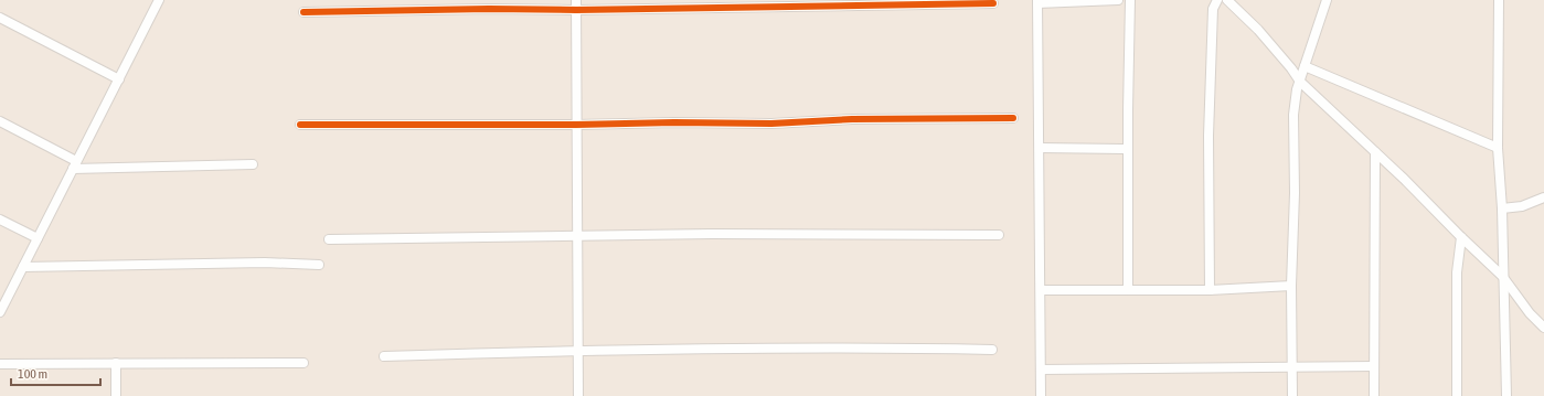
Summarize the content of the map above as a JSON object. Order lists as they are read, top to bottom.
{
  "scale_bar": "100 m"
}
